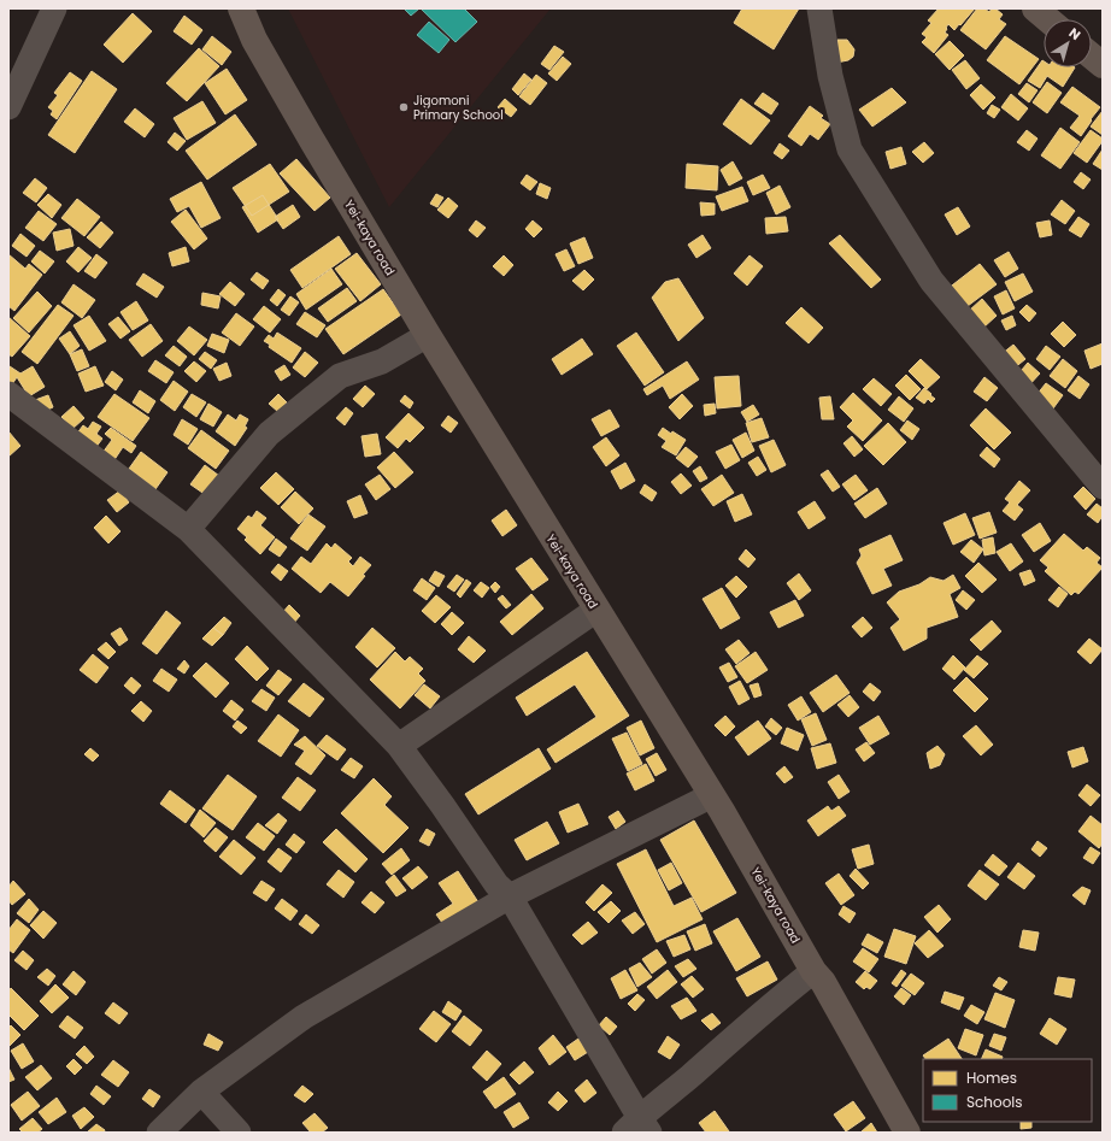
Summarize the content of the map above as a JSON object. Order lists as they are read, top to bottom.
{
  "streets": {
    "main road": ["Yei-kaya road"]
  },
  "places": ["Jigomoni Primary School"],
  "legend": ["Homes", "Schools"],
  "north": "top right"
}
